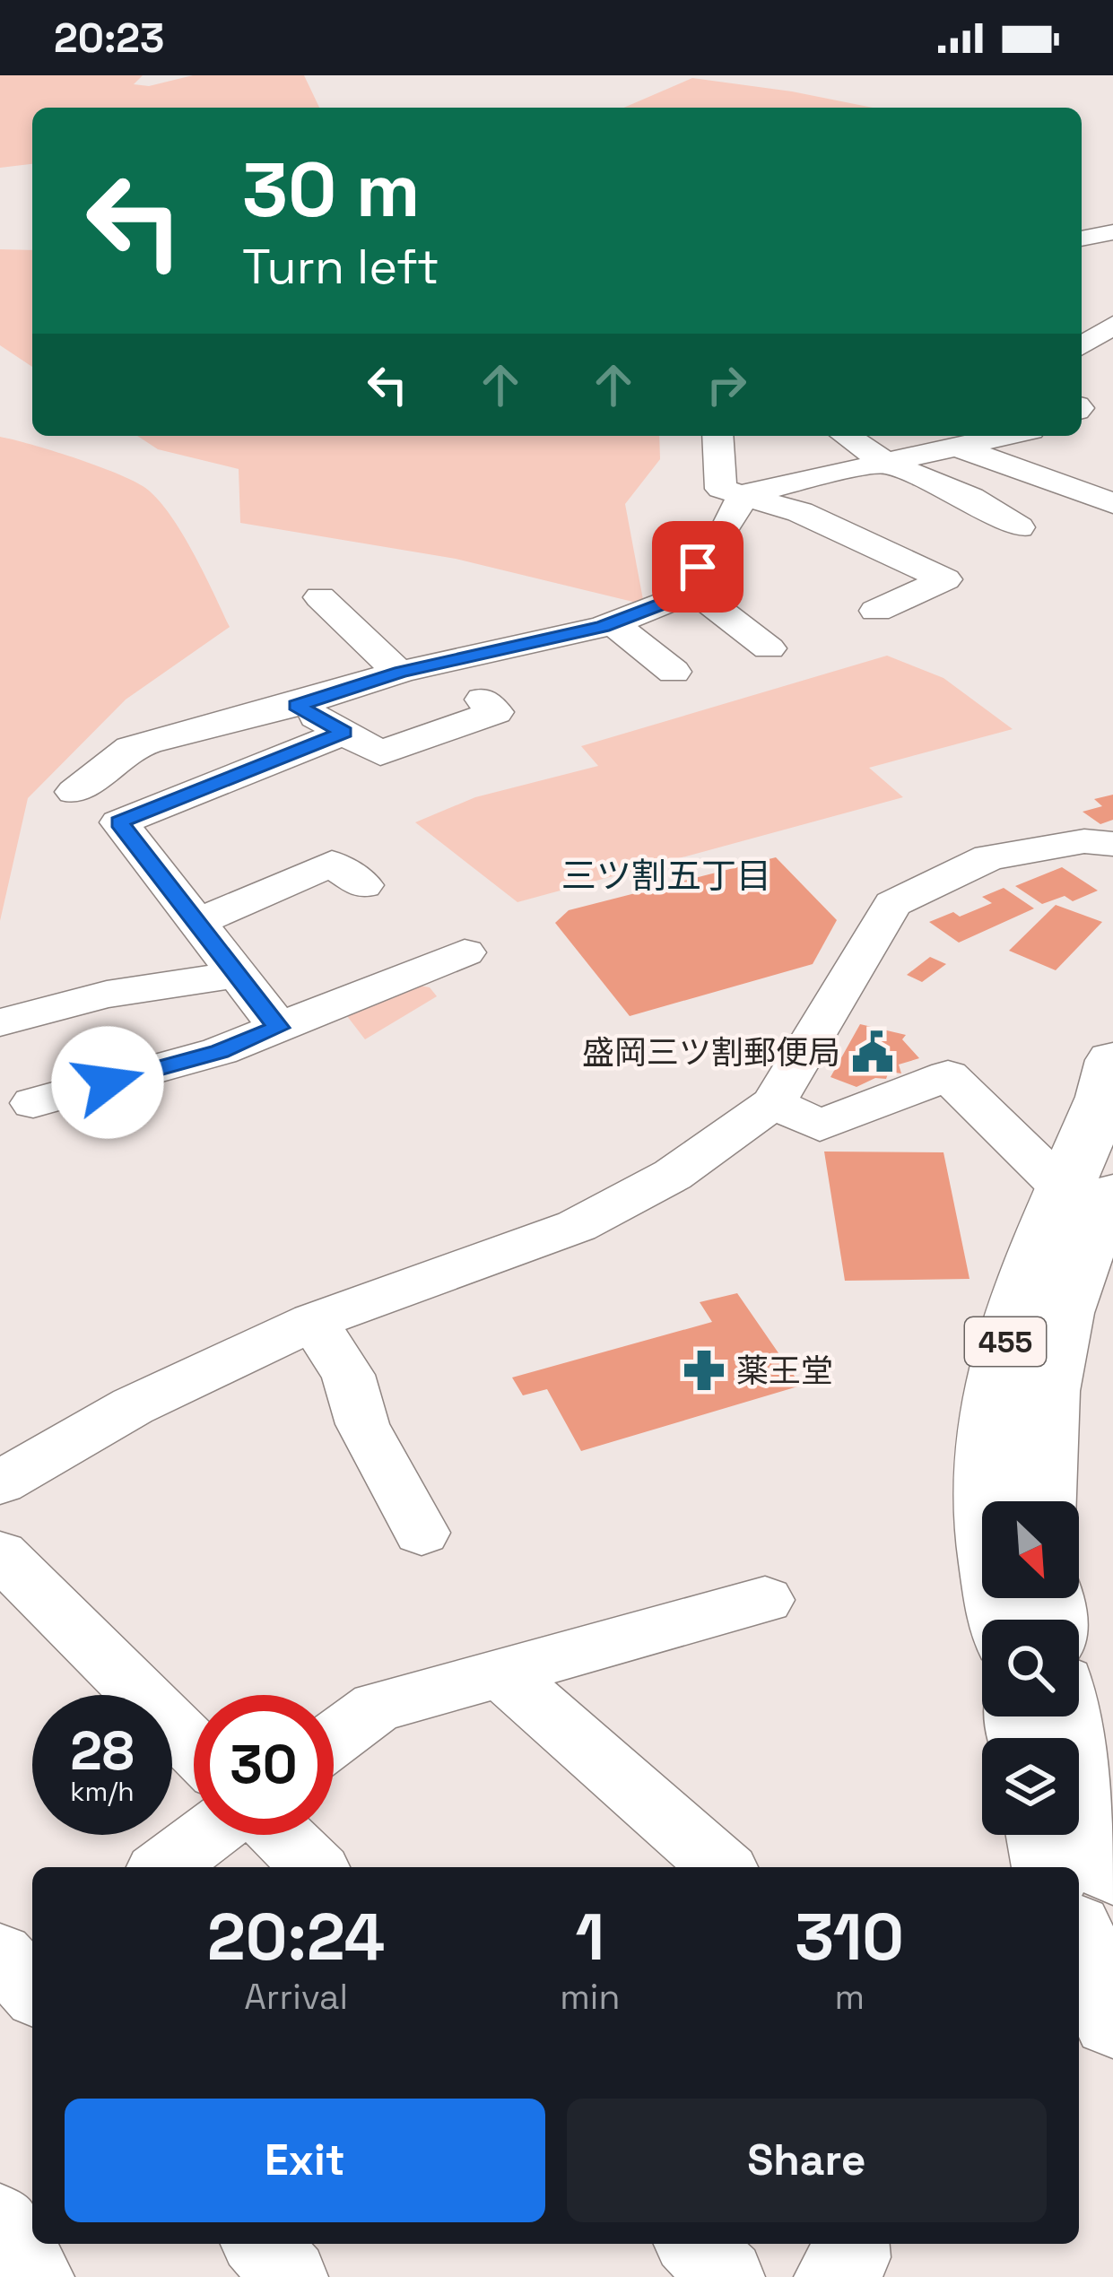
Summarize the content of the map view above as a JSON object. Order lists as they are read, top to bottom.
{
  "streets": {
    "highway": ["455"]
  },
  "districts": ["三ツ割五丁目"],
  "places": {
    "public building": ["盛岡三ツ割郵便局"],
    "pharmacy": ["薬王堂"]
  },
  "north": "bottom right",
  "page": {
    "status": "20:23",
    "turn": ["30 m", "Turn left"],
    "speed": "28 km/h",
    "limit": "30",
    "eta": [
      "20:24",
      "Arrival",
      "1",
      "min",
      "310",
      "m"
    ],
    "buttons": ["Exit", "Share"]
  }
}
